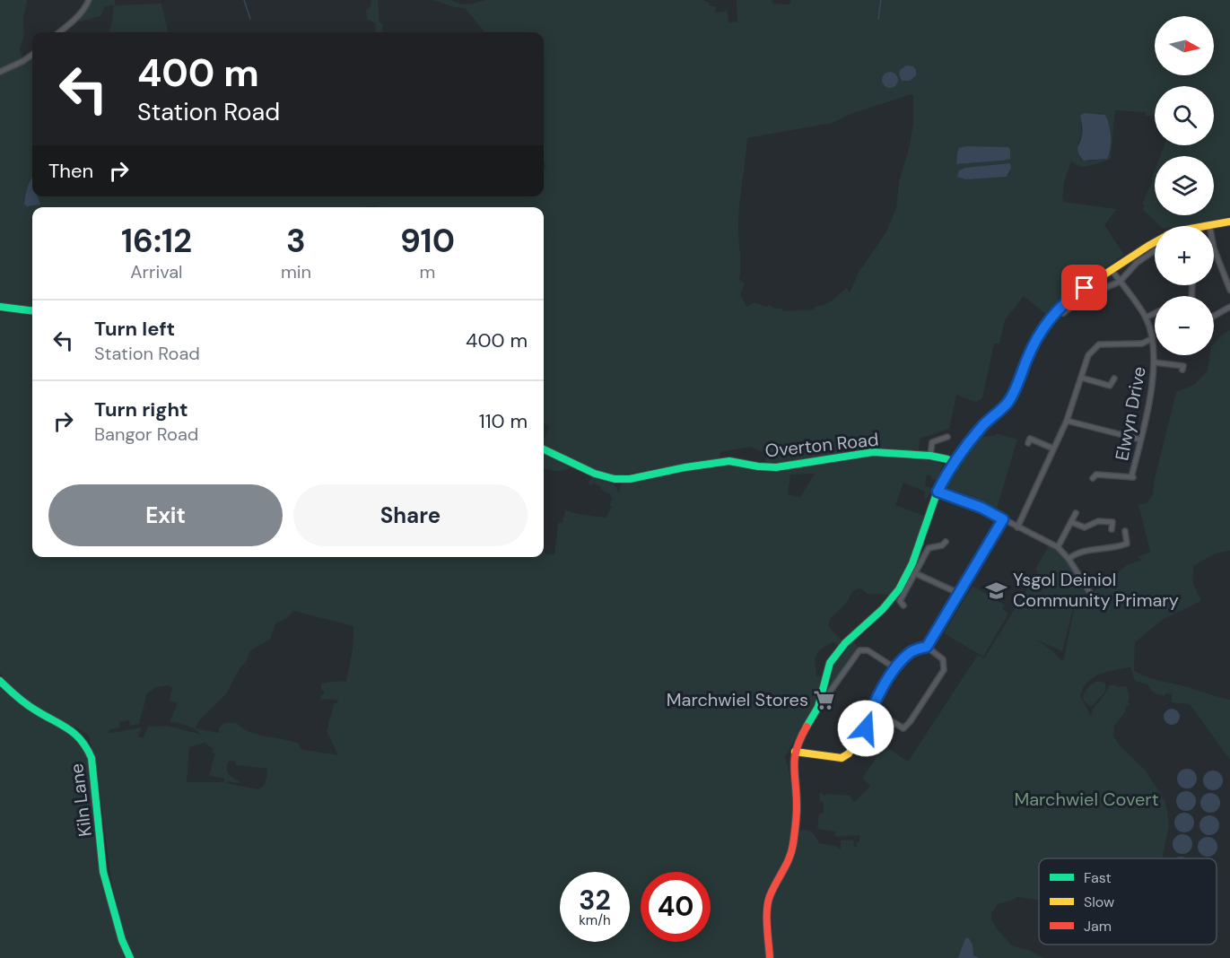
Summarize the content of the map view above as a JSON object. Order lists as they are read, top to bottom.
{
  "streets": {
    "main road": ["Overton Road", "Kiln Lane"],
    "street": ["Elwyn Drive"]
  },
  "parks": ["Marchwiel Covert"],
  "places": {
    "school or university": ["Ysgol Deiniol Community Primary"],
    "supermarket": ["Marchwiel Stores"]
  },
  "legend": ["Fast", "Slow", "Jam"],
  "north": "right",
  "page": {
    "map_buttons": ["+", "−"],
    "turn": ["400 m", "Station Road"],
    "then": "Then",
    "eta": [
      "16:12",
      "Arrival",
      "3",
      "min",
      "910",
      "m"
    ],
    "list": [
      {
        "name": "Turn left",
        "note": "Station Road",
        "value": "400 m"
      },
      {
        "name": "Turn right",
        "note": "Bangor Road",
        "value": "110 m"
      }
    ],
    "buttons": ["Exit", "Share"],
    "speed": "32 km/h",
    "limit": "40"
  }
}
